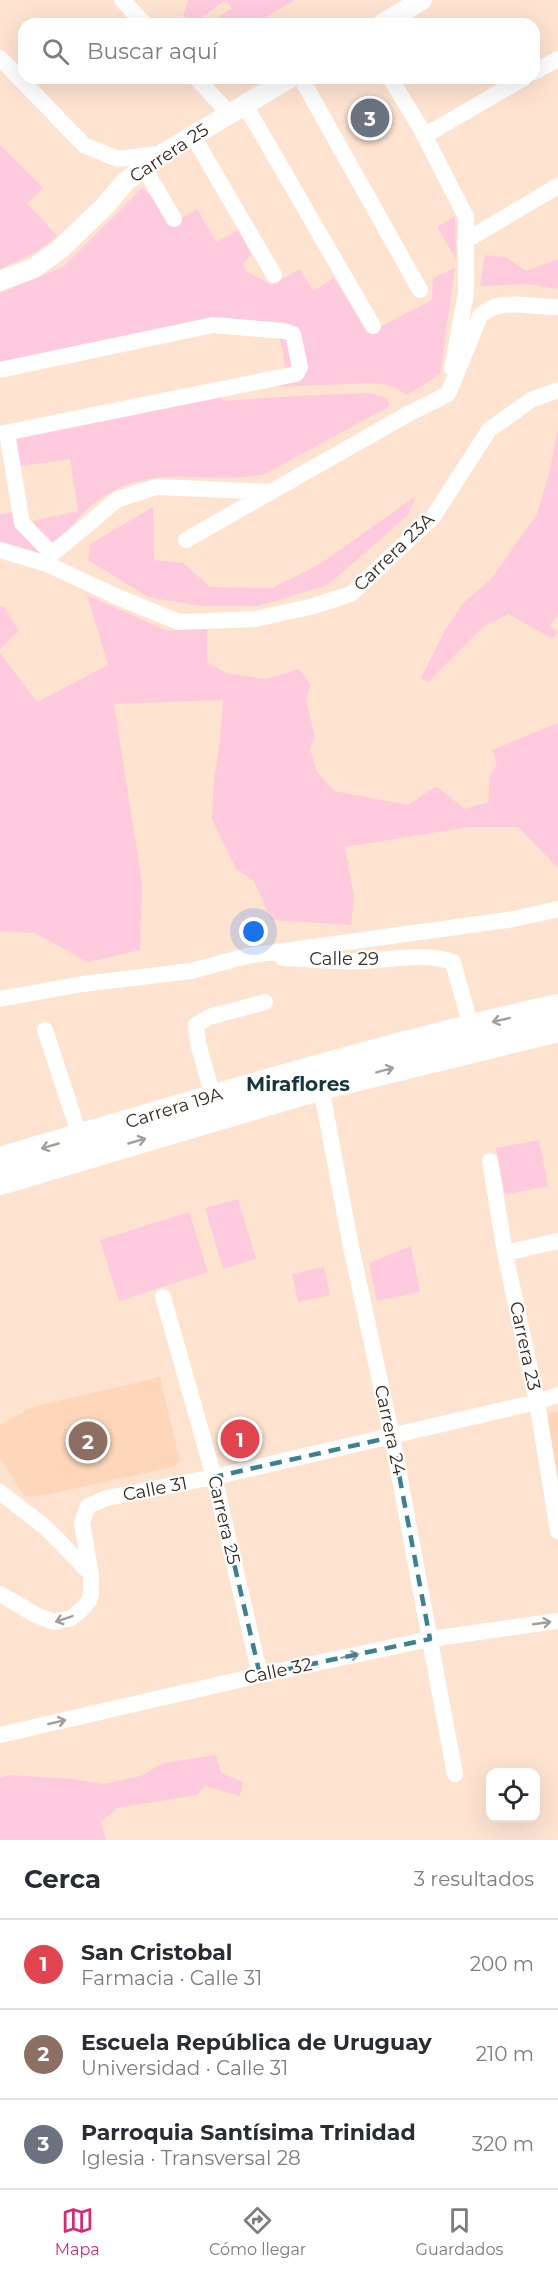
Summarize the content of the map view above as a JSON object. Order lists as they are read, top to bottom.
{
  "streets": {
    "main road": ["Carrera 19A"],
    "street": [
      "Carrera 25",
      "Carrera 23A",
      "Calle 29",
      "Carrera 23",
      "Carrera 24",
      "Calle 31",
      "Calle 32"
    ]
  },
  "crossings": [
    ["Carrera 25", "Calle 31"],
    ["Carrera 25", "Calle 32"],
    ["Calle 29", "Carrera 19A"],
    ["Carrera 19A", "Carrera 24"],
    ["Carrera 23", "Calle 31"],
    ["Carrera 24", "Calle 31"],
    ["Carrera 24", "Calle 32"]
  ],
  "one_way": ["Calle 32"],
  "districts": ["Miraflores"],
  "page": {
    "search": "Buscar aquí",
    "pins": ["3", "1", "2"],
    "heading": ["Cerca", "3 resultados"],
    "list": [
      {
        "mark": "1",
        "name": "San Cristobal",
        "note": "Farmacia · Calle 31",
        "value": "200 m"
      },
      {
        "mark": "2",
        "name": "Escuela República de Uruguay",
        "note": "Universidad · Calle 31",
        "value": "210 m"
      },
      {
        "mark": "3",
        "name": "Parroquia Santísima Trinidad",
        "note": "Iglesia · Transversal 28",
        "value": "320 m"
      }
    ],
    "nav": ["Mapa", "Cómo llegar", "Guardados"]
  }
}
